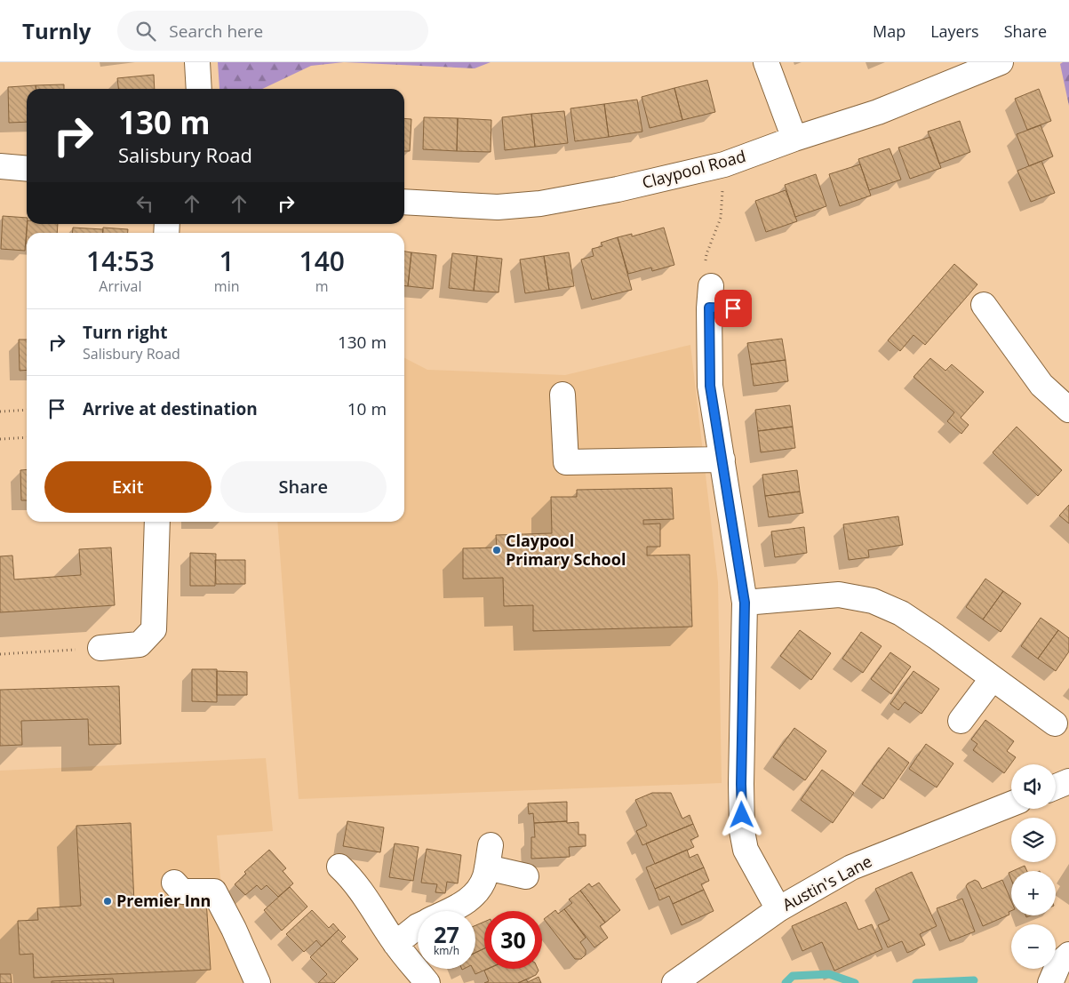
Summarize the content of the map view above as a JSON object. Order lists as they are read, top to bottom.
{
  "streets": {
    "street": ["Claypool Road", "Austin's Lane"]
  },
  "places": ["Claypool Primary School", "Premier Inn"],
  "page": {
    "header": "Turnly",
    "search": "Search here",
    "nav": ["Map", "Layers", "Share"],
    "turn": ["130 m", "Salisbury Road"],
    "eta": [
      "14:53",
      "Arrival",
      "1",
      "min",
      "140",
      "m"
    ],
    "list": [
      {
        "name": "Turn right",
        "note": "Salisbury Road",
        "value": "130 m"
      },
      {
        "name": "Arrive at destination",
        "value": "10 m"
      }
    ],
    "buttons": ["Exit", "Share"],
    "map_buttons": ["+", "−"],
    "speed": "27 km/h",
    "limit": "30"
  }
}
